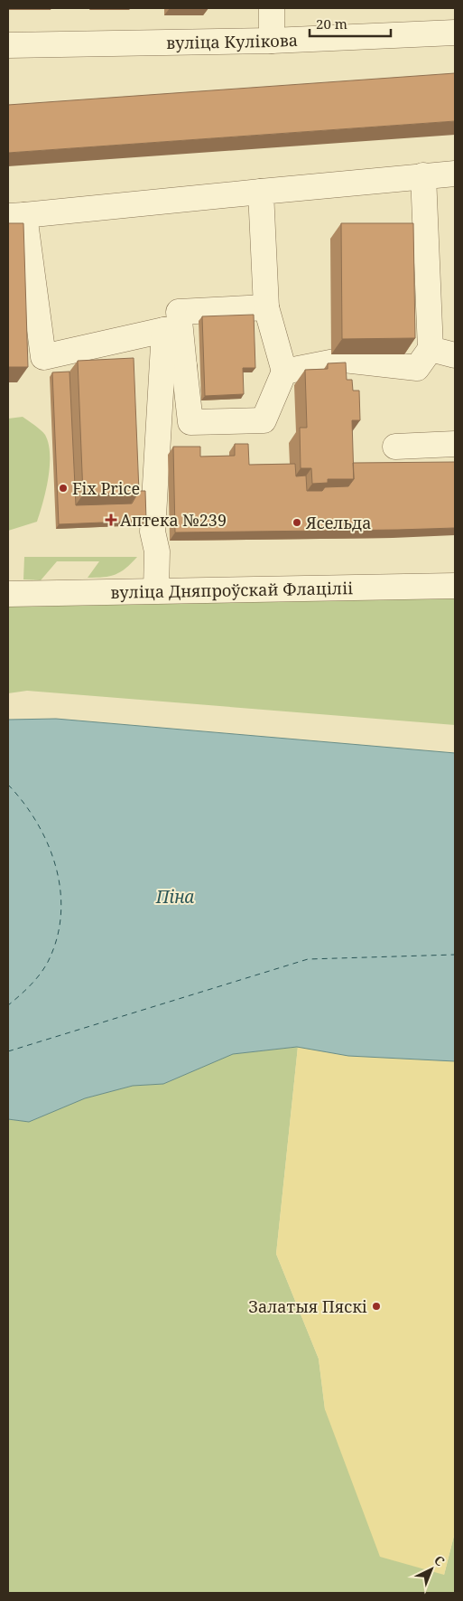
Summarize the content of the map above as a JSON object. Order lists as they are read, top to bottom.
{
  "streets": {
    "street": ["вуліца Кулікова", "вуліца Дняпроўскай Флаціліі"]
  },
  "water": ["Піна"],
  "places": {
    "other": ["Fix Price", "Ясельда", "Залатыя Пяскі"],
    "health": ["Аптека №239"]
  },
  "scale_bar": "20 m",
  "north": "top right"
}
